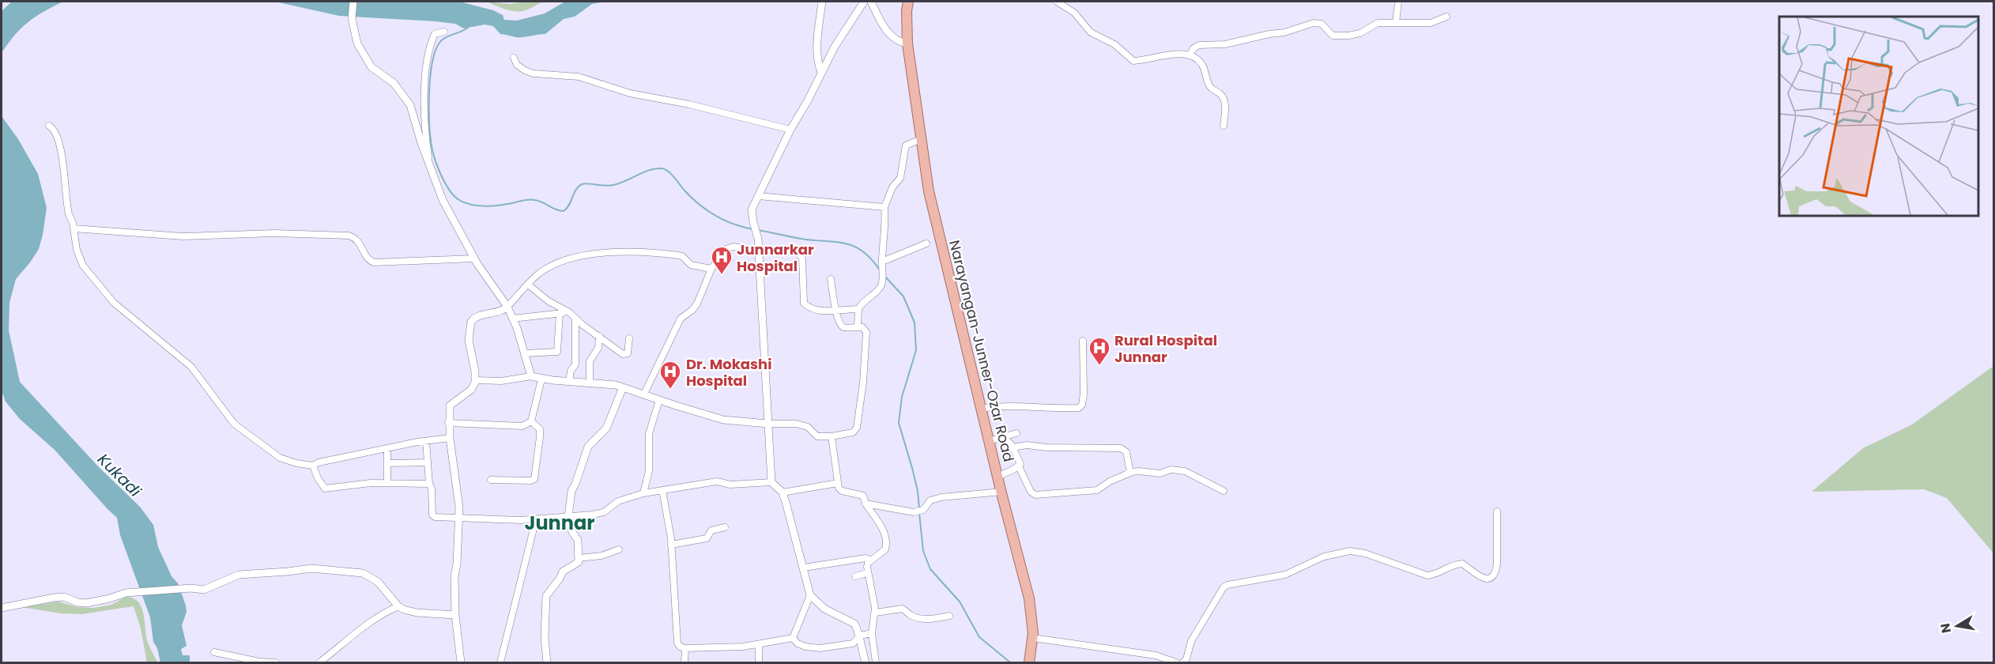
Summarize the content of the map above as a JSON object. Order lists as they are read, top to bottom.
{
  "streets": {
    "main road": ["Narayangan-Junner-Ozar Road"]
  },
  "districts": ["Junnar"],
  "water": ["Kukadi"],
  "places": {
    "hospital": ["Junnarkar Hospital", "Rural Hospital Junnar", "Dr. Mokashi Hospital"]
  },
  "north": "left"
}
